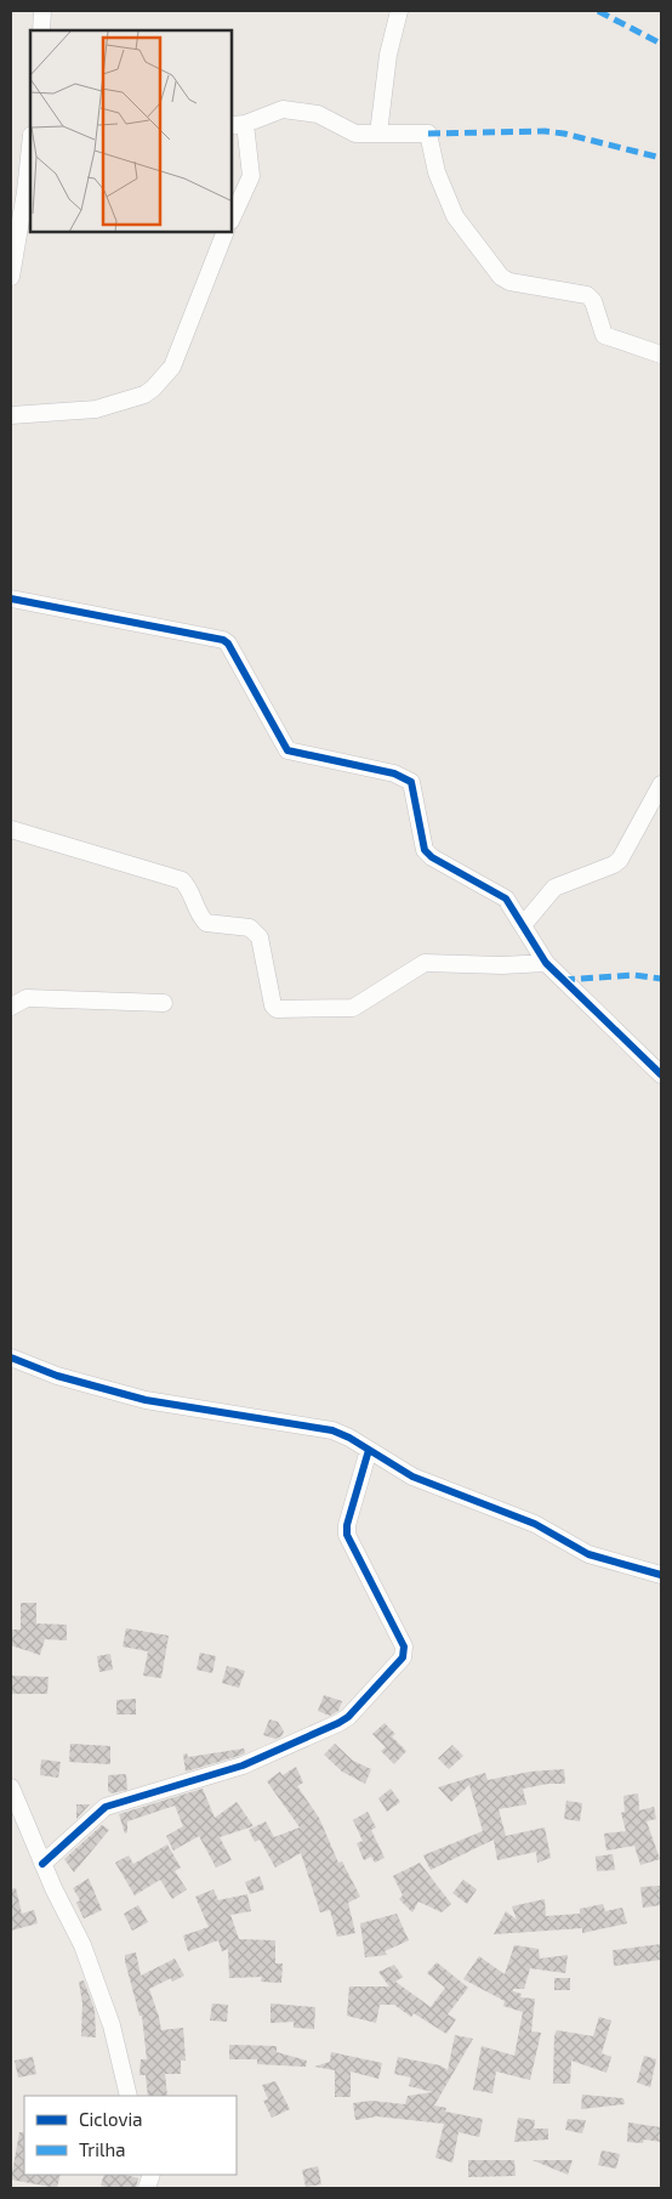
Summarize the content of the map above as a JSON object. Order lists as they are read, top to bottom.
{
  "legend": ["Ciclovia", "Trilha"]
}
